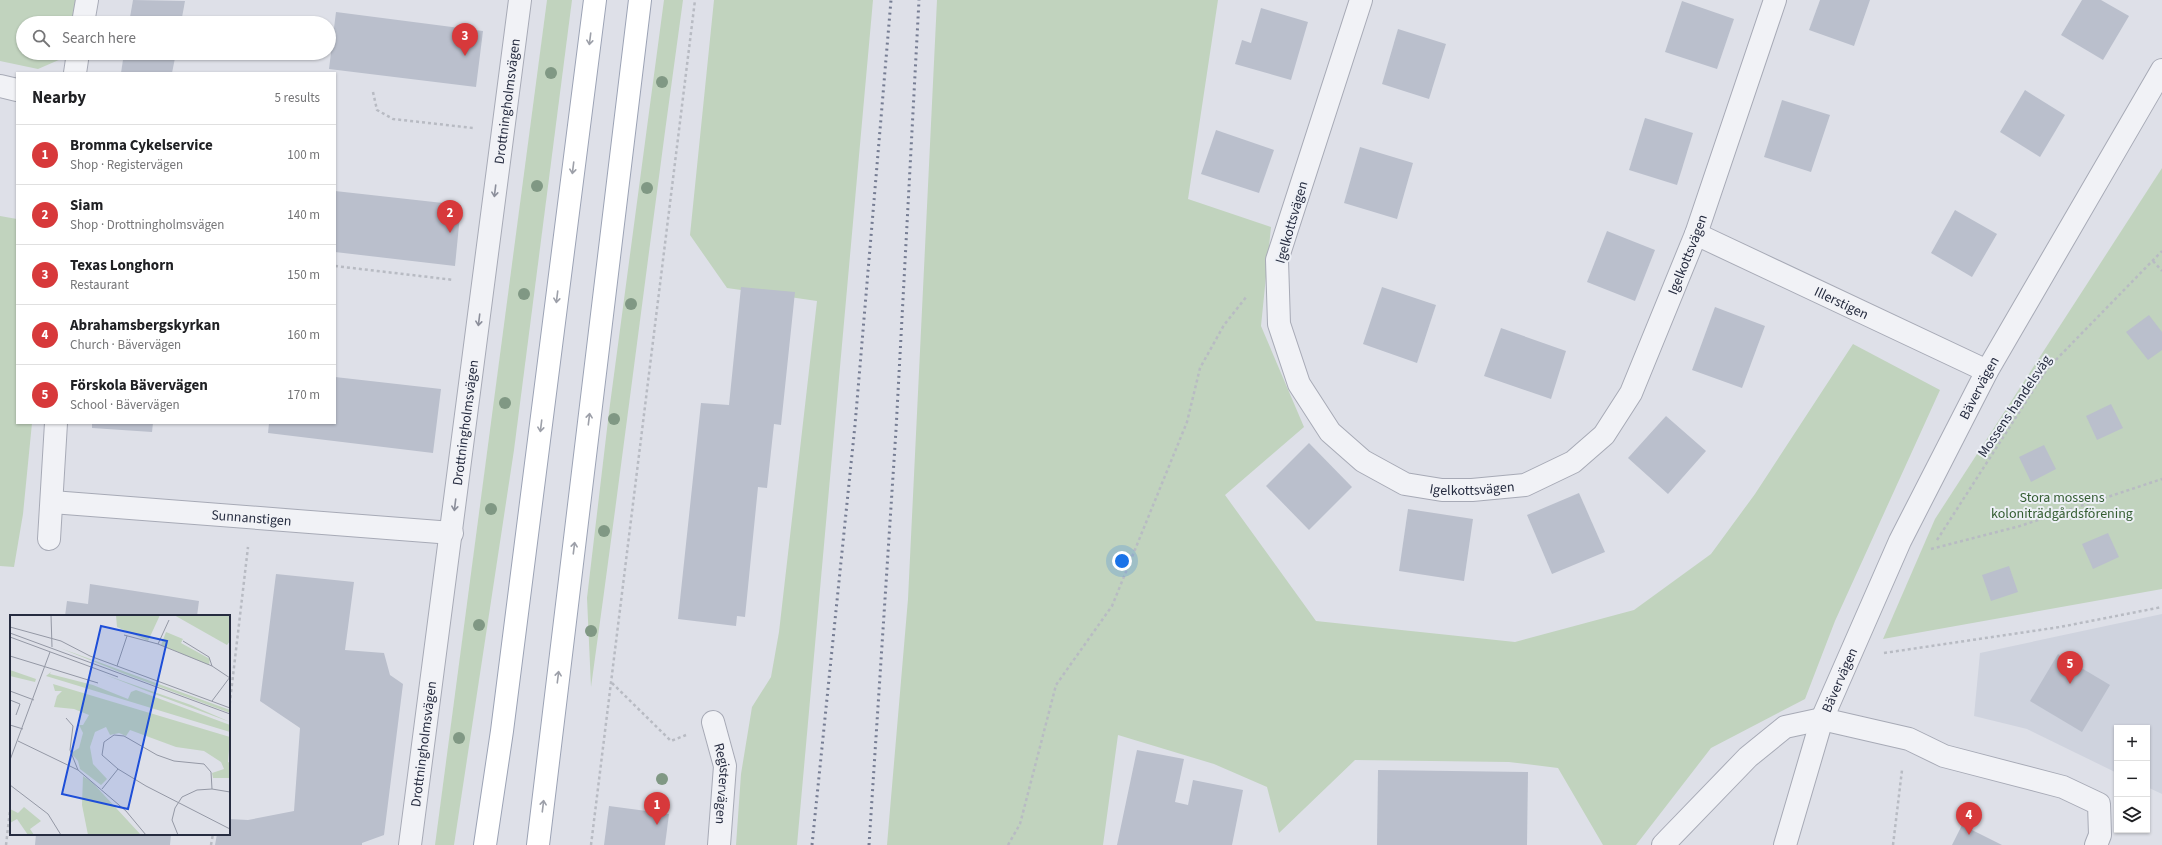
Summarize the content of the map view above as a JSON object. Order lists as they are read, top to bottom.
{
  "streets": {
    "street": [
      "Drottningholmsvägen",
      "Igelkottsvägen",
      "Illerstigen",
      "Bävervägen",
      "Sunnanstigen",
      "Registervägen"
    ],
    "path": ["Mossens handelsväg"]
  },
  "crossings": [
    ["Drottningholmsvägen", "Sunnanstigen"],
    ["Igelkottsvägen", "Illerstigen"],
    ["Illerstigen", "Bävervägen"]
  ],
  "one_way": ["Drottningholmsvägen"],
  "parks": ["Stora mossens koloniträdgårdsförening"],
  "page": {
    "search": "Search here",
    "pins": [
      "3",
      "2",
      "5",
      "1",
      "4"
    ],
    "heading": ["Nearby", "5 results"],
    "list": [
      {
        "mark": "1",
        "name": "Bromma Cykelservice",
        "note": "Shop · Registervägen",
        "value": "100 m"
      },
      {
        "mark": "2",
        "name": "Siam",
        "note": "Shop · Drottningholmsvägen",
        "value": "140 m"
      },
      {
        "mark": "3",
        "name": "Texas Longhorn",
        "note": "Restaurant",
        "value": "150 m"
      },
      {
        "mark": "4",
        "name": "Abrahamsbergskyrkan",
        "note": "Church · Bävervägen",
        "value": "160 m"
      },
      {
        "mark": "5",
        "name": "Förskola Bävervägen",
        "note": "School · Bävervägen",
        "value": "170 m"
      }
    ],
    "map_buttons": ["+", "−"]
  }
}
